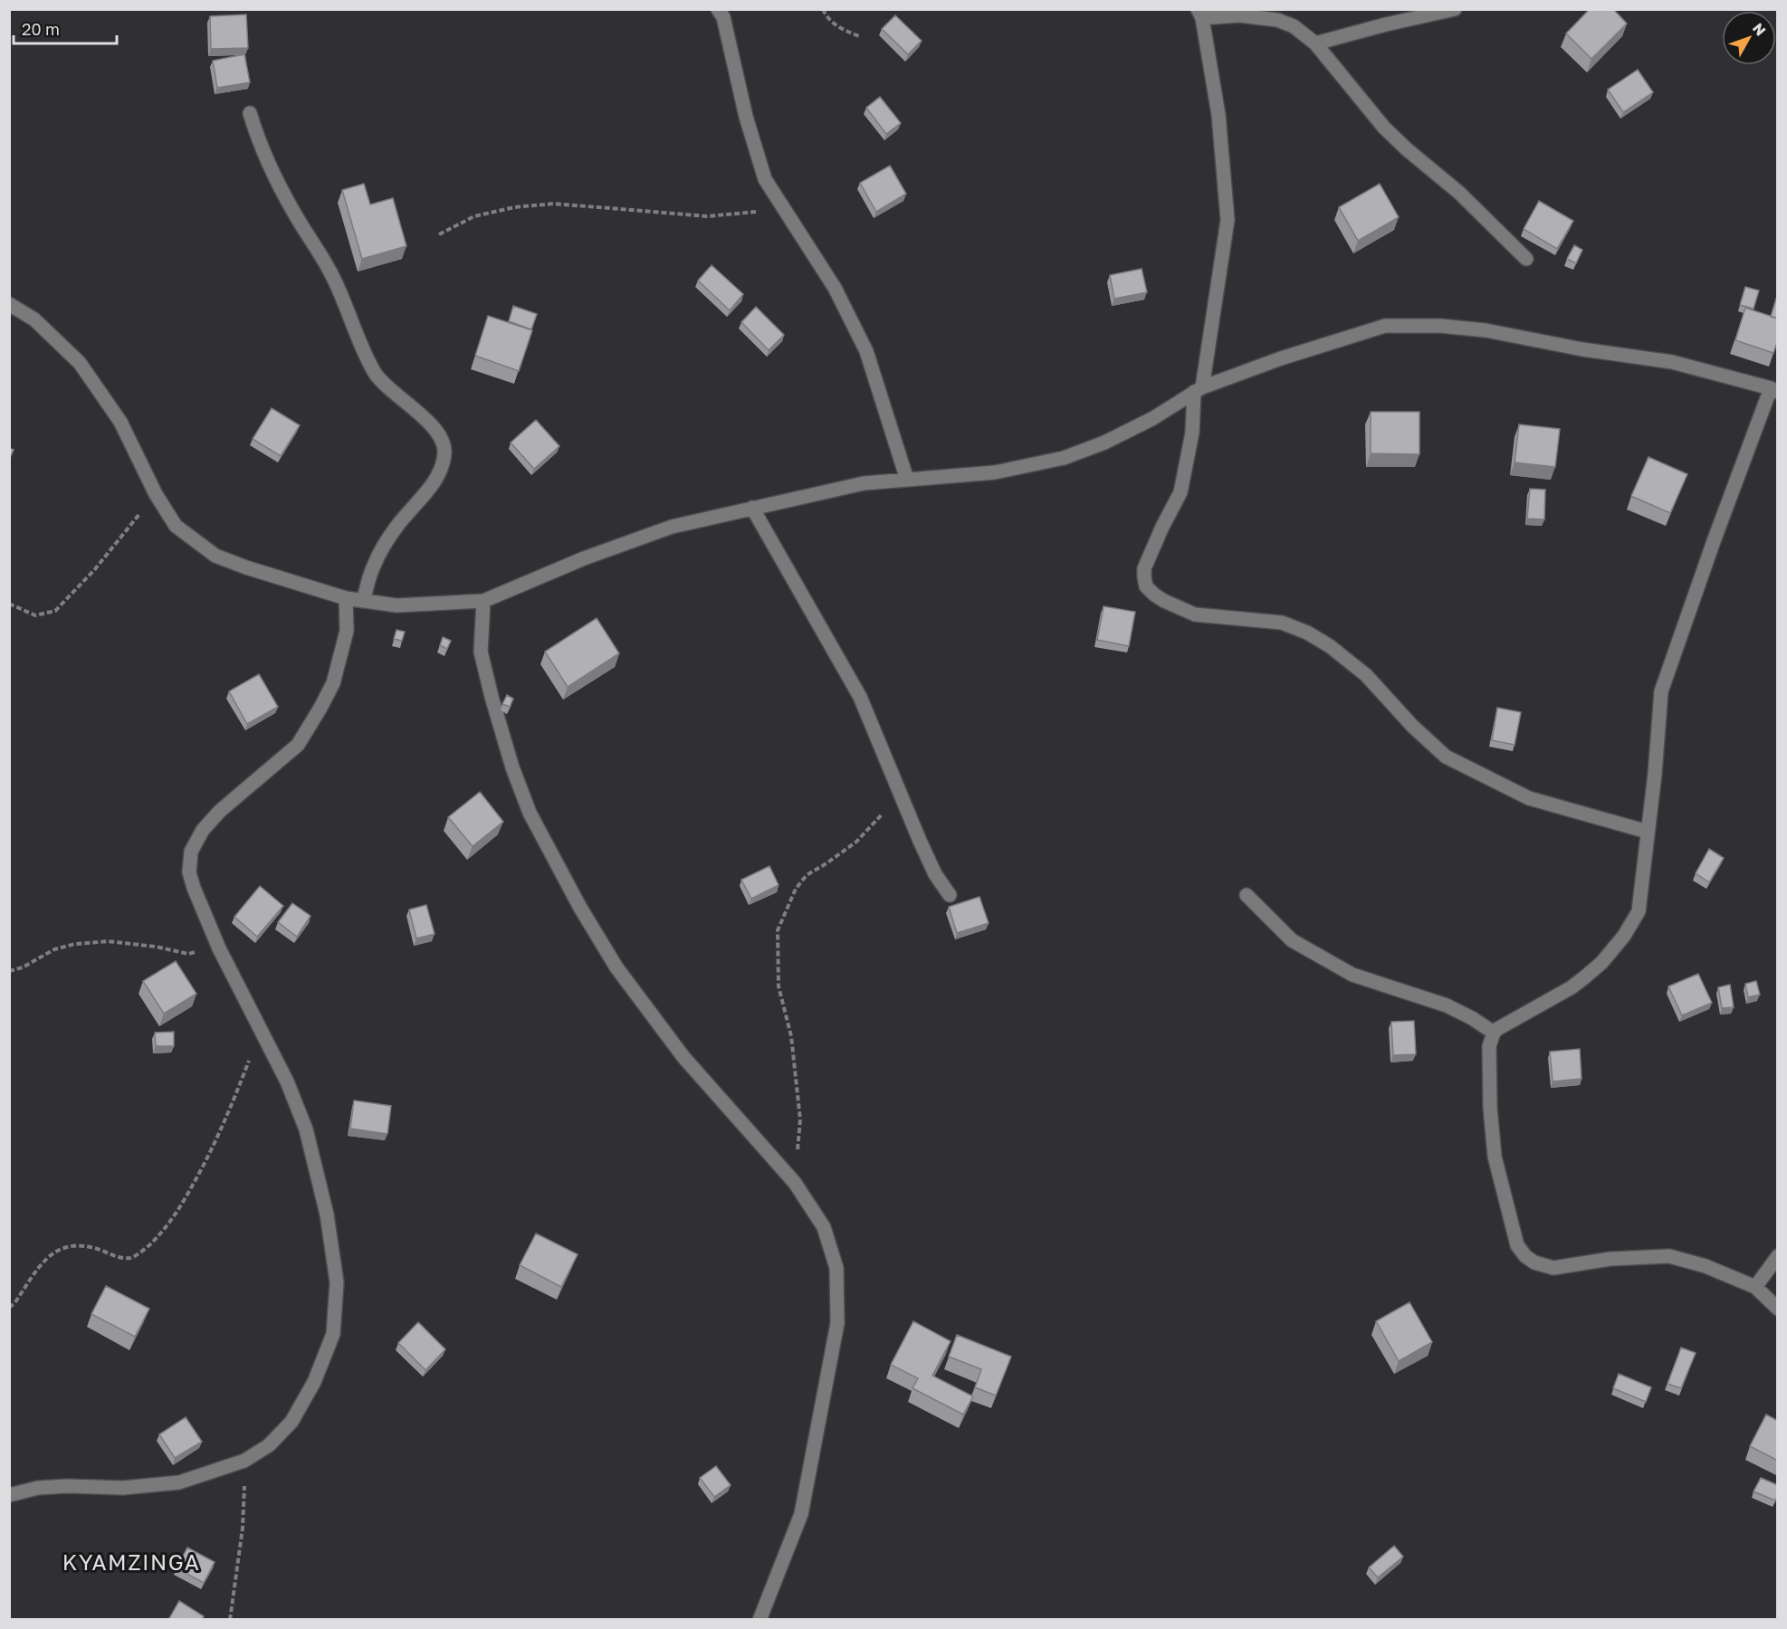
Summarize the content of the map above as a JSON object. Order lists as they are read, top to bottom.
{
  "districts": ["KYAMZINGA"],
  "scale_bar": "20 m",
  "north": "top right"
}
